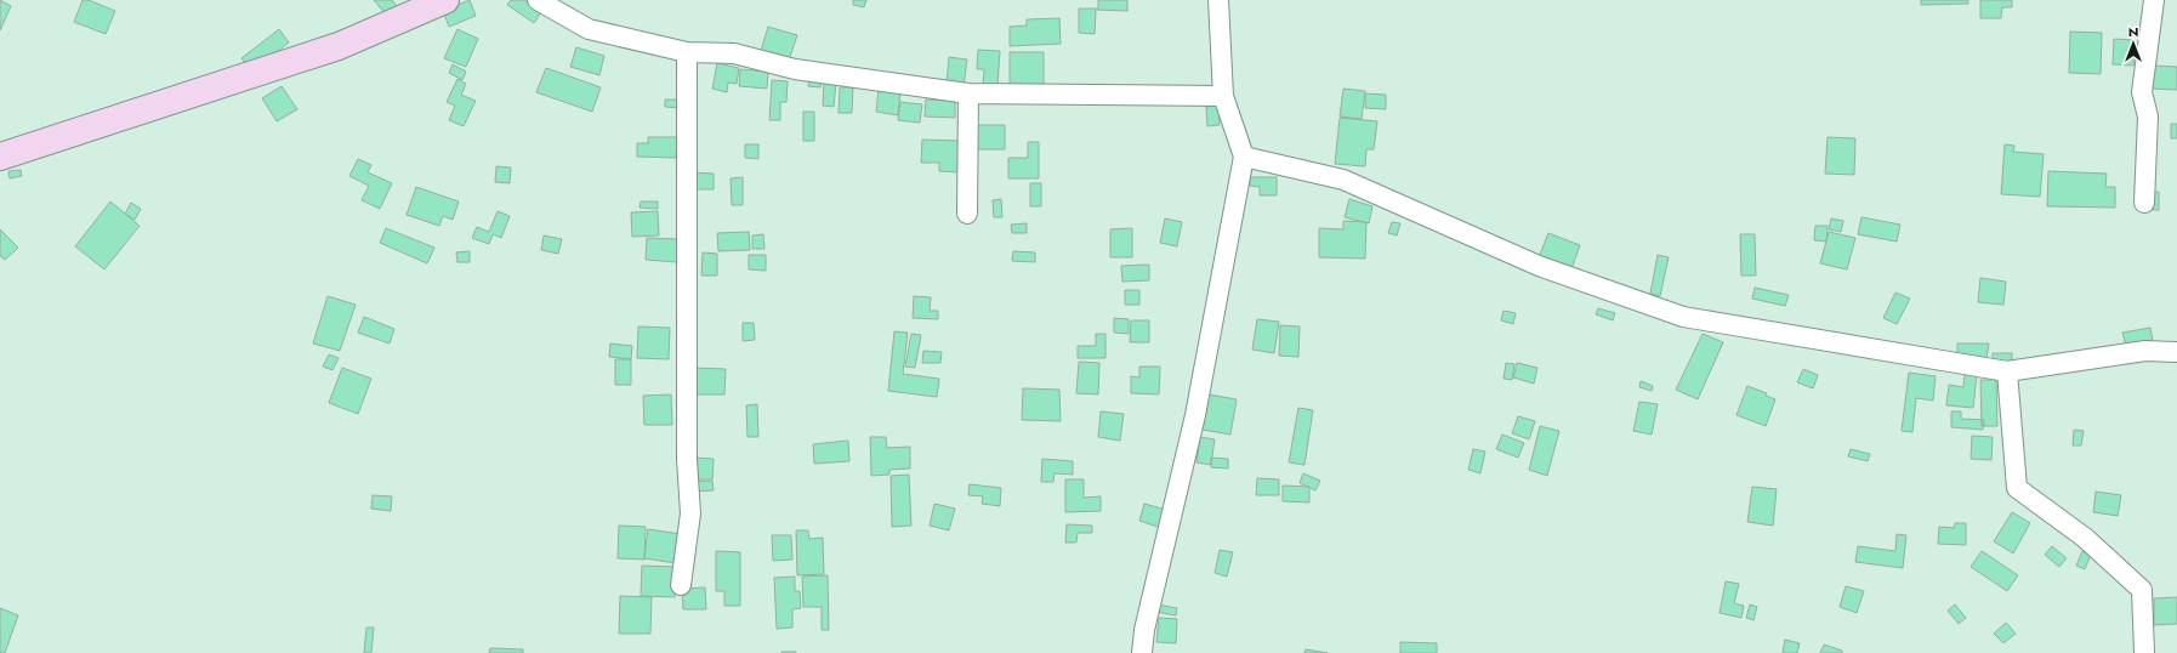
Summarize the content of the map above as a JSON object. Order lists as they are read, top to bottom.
{
  "north": "top"
}
